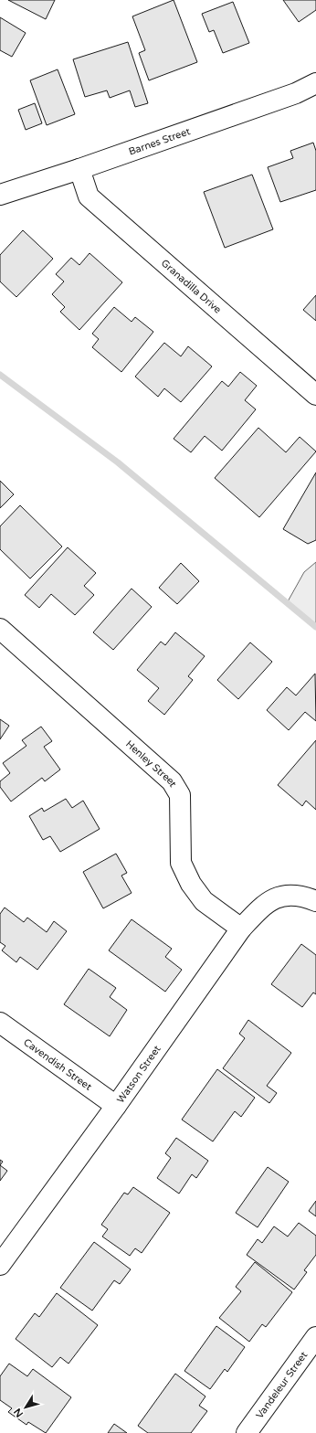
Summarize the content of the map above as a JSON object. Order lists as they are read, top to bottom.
{
  "streets": {
    "street": [
      "Barnes Street",
      "Granadilla Drive",
      "Henley Street",
      "Cavendish Street",
      "Watson Street",
      "Vandeleur Street"
    ]
  },
  "crossings": [
    ["Barnes Street", "Granadilla Drive"],
    ["Henley Street", "Watson Street"],
    ["Cavendish Street", "Watson Street"]
  ],
  "north": "bottom left"
}
